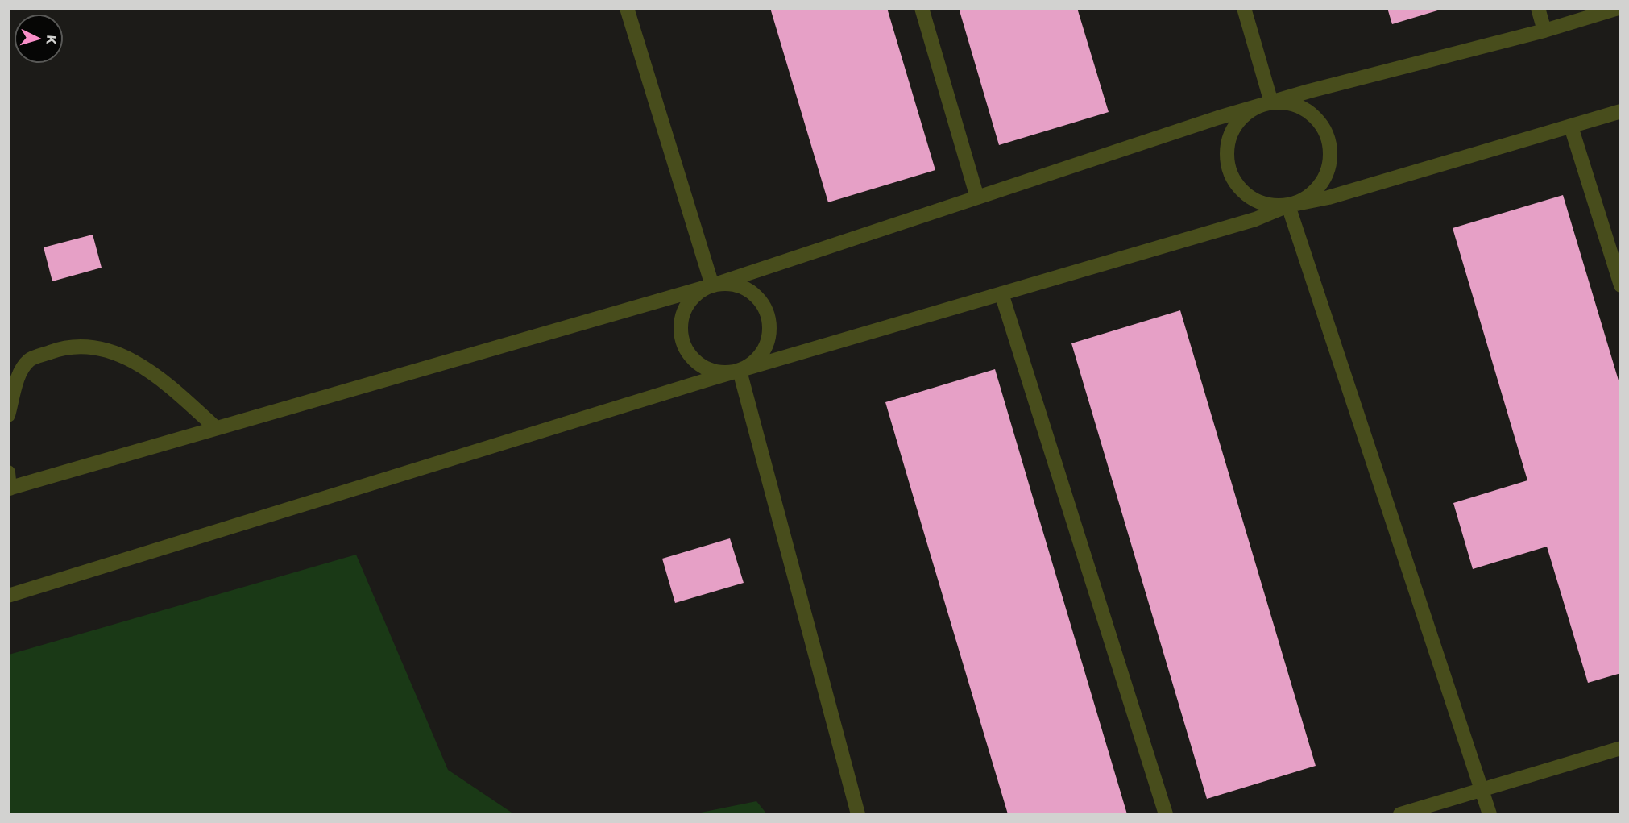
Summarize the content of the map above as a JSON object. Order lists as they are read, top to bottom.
{
  "north": "right"
}
